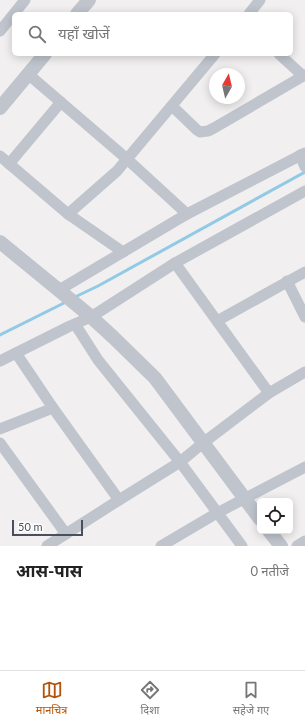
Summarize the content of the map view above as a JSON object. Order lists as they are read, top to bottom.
{
  "scale_bar": "50 m",
  "north": "top",
  "page": {
    "search": "यहाँ खोजें",
    "scale": "50 m",
    "heading": ["आस-पास", "0 नतीजे"],
    "nav": ["मानचित्र", "दिशा", "सहेजे गए"]
  }
}
